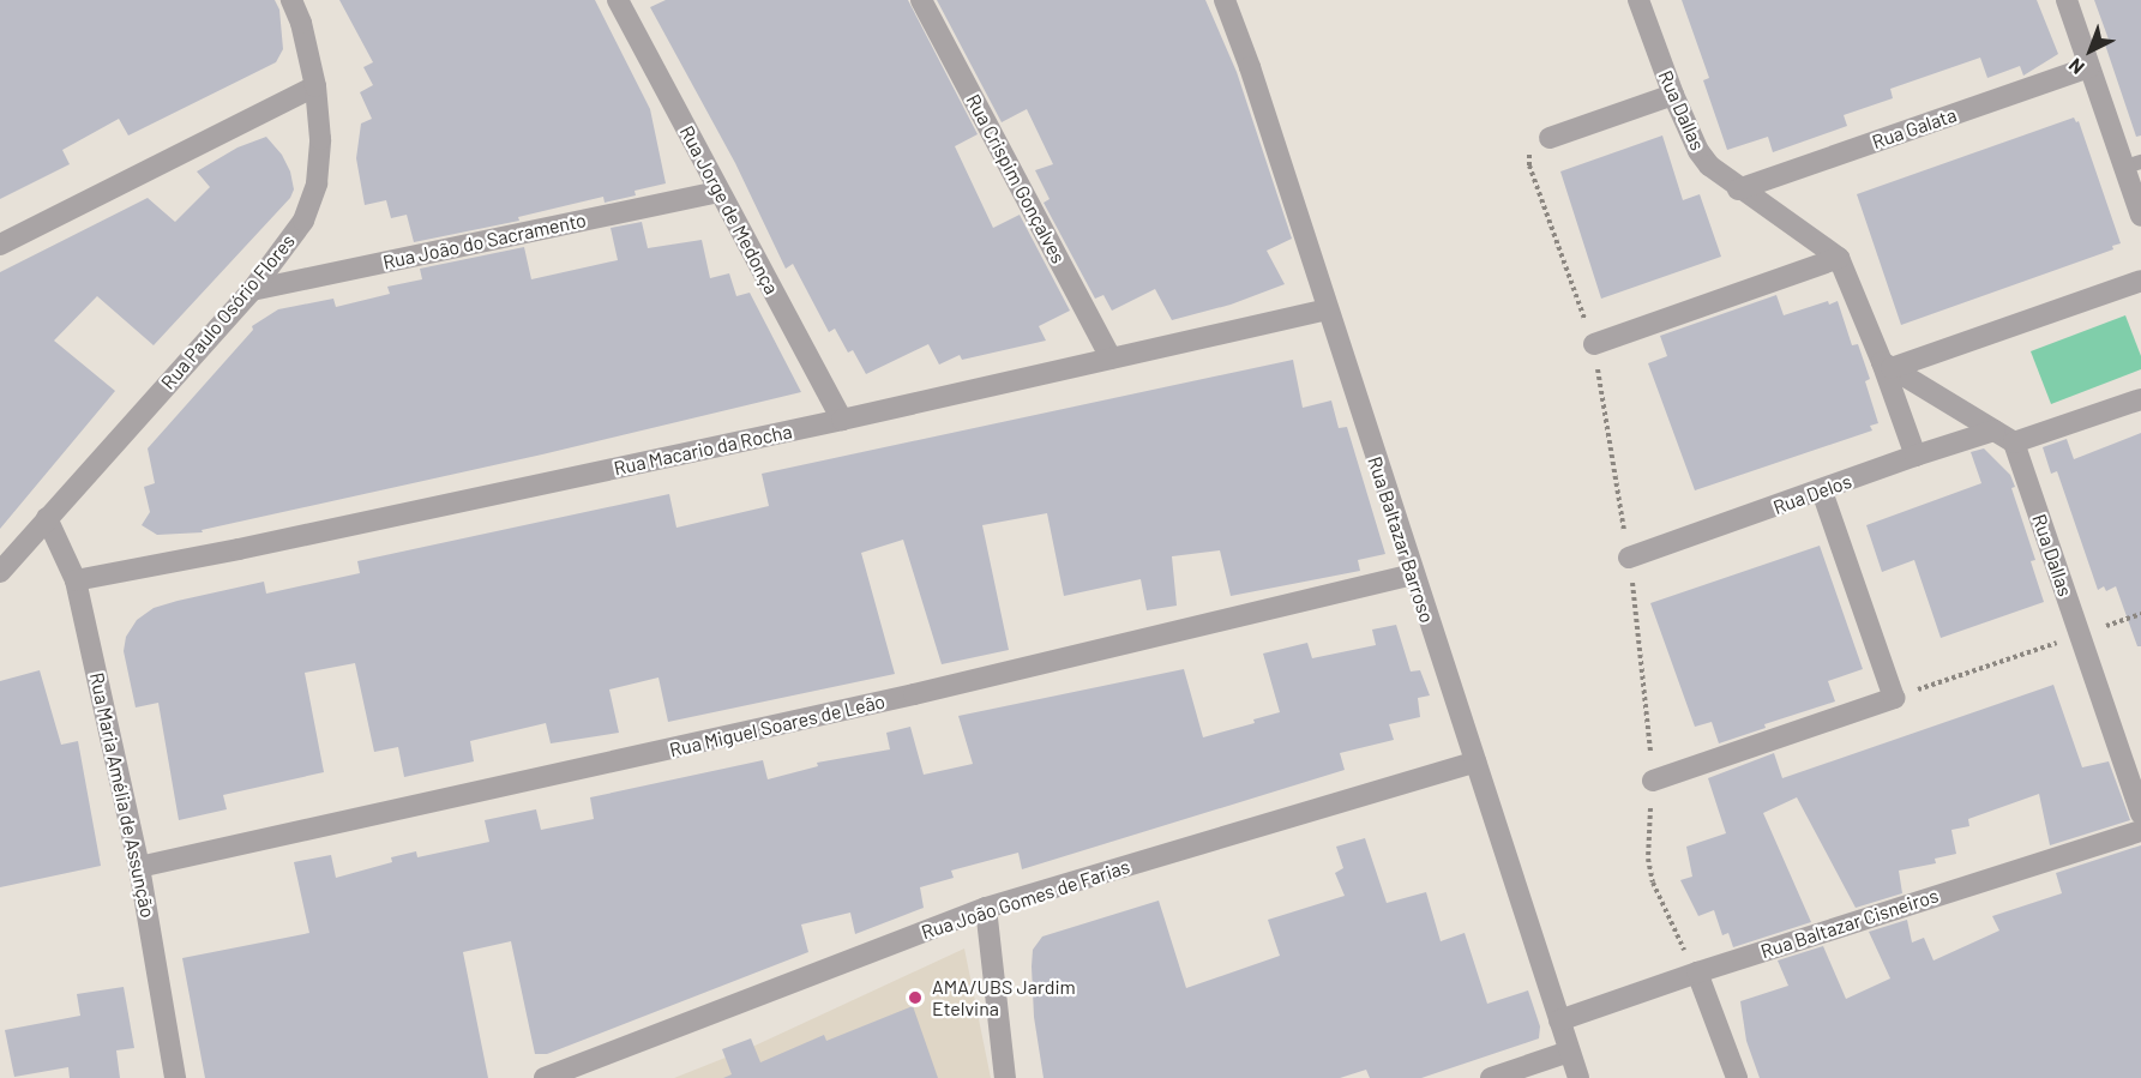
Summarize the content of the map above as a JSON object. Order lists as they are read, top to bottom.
{
  "streets": {
    "street": [
      "Rua Dallas",
      "Rua Galata",
      "Rua Crispim Gonçalves",
      "Rua Jorge de Medonça",
      "Rua João do Sacramento",
      "Rua Paulo Osório Flores",
      "Rua Macario da Rocha",
      "Rua Delos",
      "Rua Baltazar Barroso",
      "Rua Miguel Soares de Leão",
      "Rua Maria Amélia de Assunção",
      "Rua João Gomes de Farias",
      "Rua Baltazar Cisneiros"
    ]
  },
  "crossings": [
    ["Rua Dallas", "Rua Galata"],
    ["Rua Dallas", "Rua Delos"],
    ["Rua Crispim Gonçalves", "Rua Macario da Rocha"],
    ["Rua Jorge de Medonça", "Rua João do Sacramento"],
    ["Rua Jorge de Medonça", "Rua Macario da Rocha"],
    ["Rua João do Sacramento", "Rua Paulo Osório Flores"],
    ["Rua Paulo Osório Flores", "Rua Maria Amélia de Assunção"],
    ["Rua Macario da Rocha", "Rua Baltazar Barroso"],
    ["Rua Macario da Rocha", "Rua Maria Amélia de Assunção"],
    ["Rua Baltazar Barroso", "Rua Miguel Soares de Leão"],
    ["Rua Baltazar Barroso", "Rua João Gomes de Farias"],
    ["Rua Baltazar Barroso", "Rua Baltazar Cisneiros"],
    ["Rua Miguel Soares de Leão", "Rua Maria Amélia de Assunção"]
  ],
  "places": ["AMA/UBS Jardim Etelvina"],
  "north": "bottom left"
}
